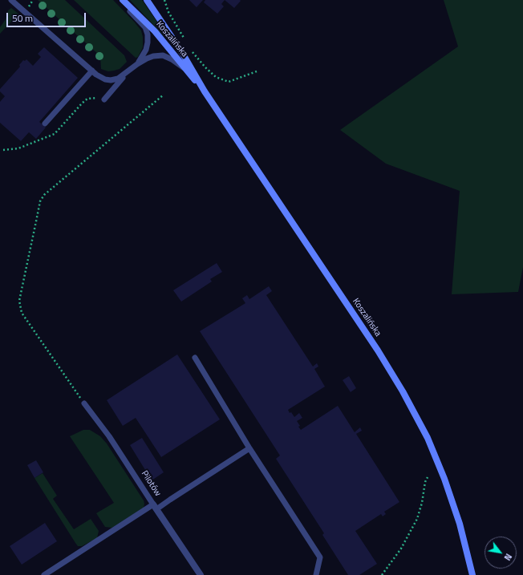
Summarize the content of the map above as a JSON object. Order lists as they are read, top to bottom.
{
  "streets": {
    "street": ["Koszalińska", "Pilotów"]
  },
  "scale_bar": "50 m",
  "north": "bottom right"
}
